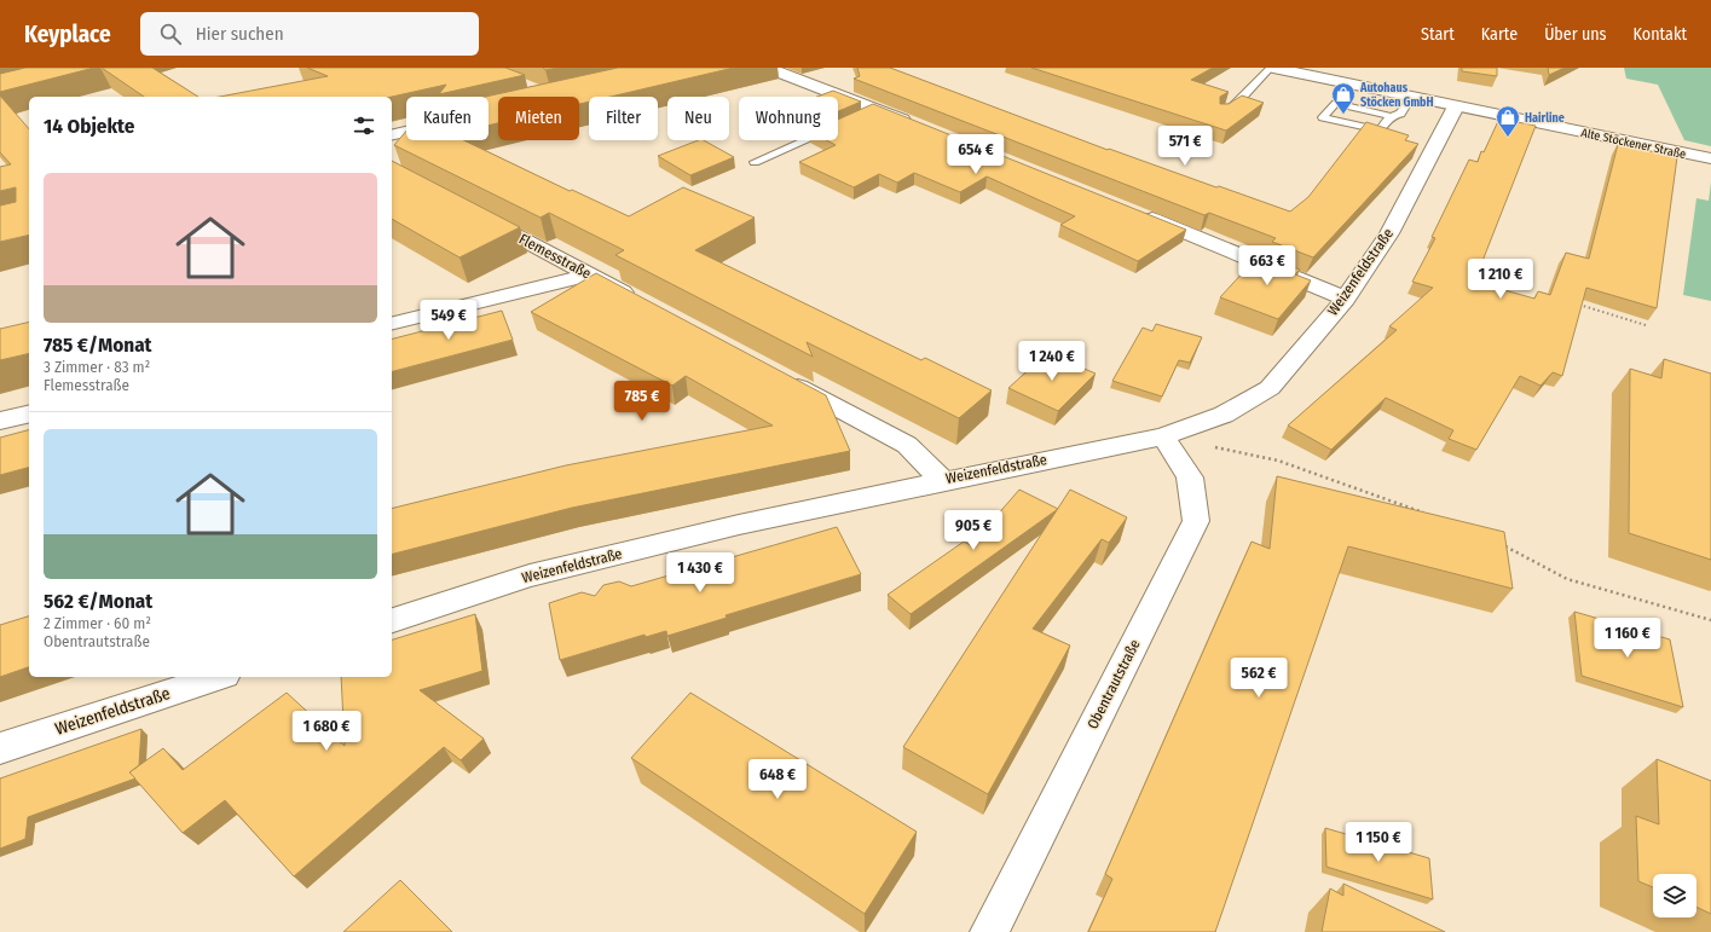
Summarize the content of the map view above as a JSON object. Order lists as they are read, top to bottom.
{
  "streets": {
    "street": [
      "Alte Stöckener Straße",
      "Flemesstraße",
      "Weizenfeldstraße",
      "Obentrautstraße"
    ]
  },
  "crossings": [
    ["Alte Stöckener Straße", "Weizenfeldstraße"],
    ["Weizenfeldstraße", "Obentrautstraße"]
  ],
  "places": {
    "shop": ["Autohaus Stöcken GmbH", "Hairline"]
  },
  "page": {
    "header": "Keyplace",
    "search": "Hier suchen",
    "nav": [
      "Start",
      "Karte",
      "Über uns",
      "Kontakt"
    ],
    "chip": [
      "Kaufen",
      "Mieten",
      "Filter",
      "Neu",
      "Wohnung"
    ],
    "heading": "14 Objekte",
    "price": [
      "571 €",
      "654 €",
      "663 €",
      "1 210 €",
      "549 €",
      "1 240 €",
      "785 €",
      "905 €",
      "1 430 €",
      "1 160 €",
      "562 €",
      "1 680 €",
      "648 €",
      "1 150 €"
    ],
    "list": [
      {
        "name": "785 €/Monat",
        "note": "3 Zimmer · 83 m² · Flemesstraße"
      },
      {
        "name": "562 €/Monat",
        "note": "2 Zimmer · 60 m² · Obentrautstraße"
      }
    ]
  }
}
